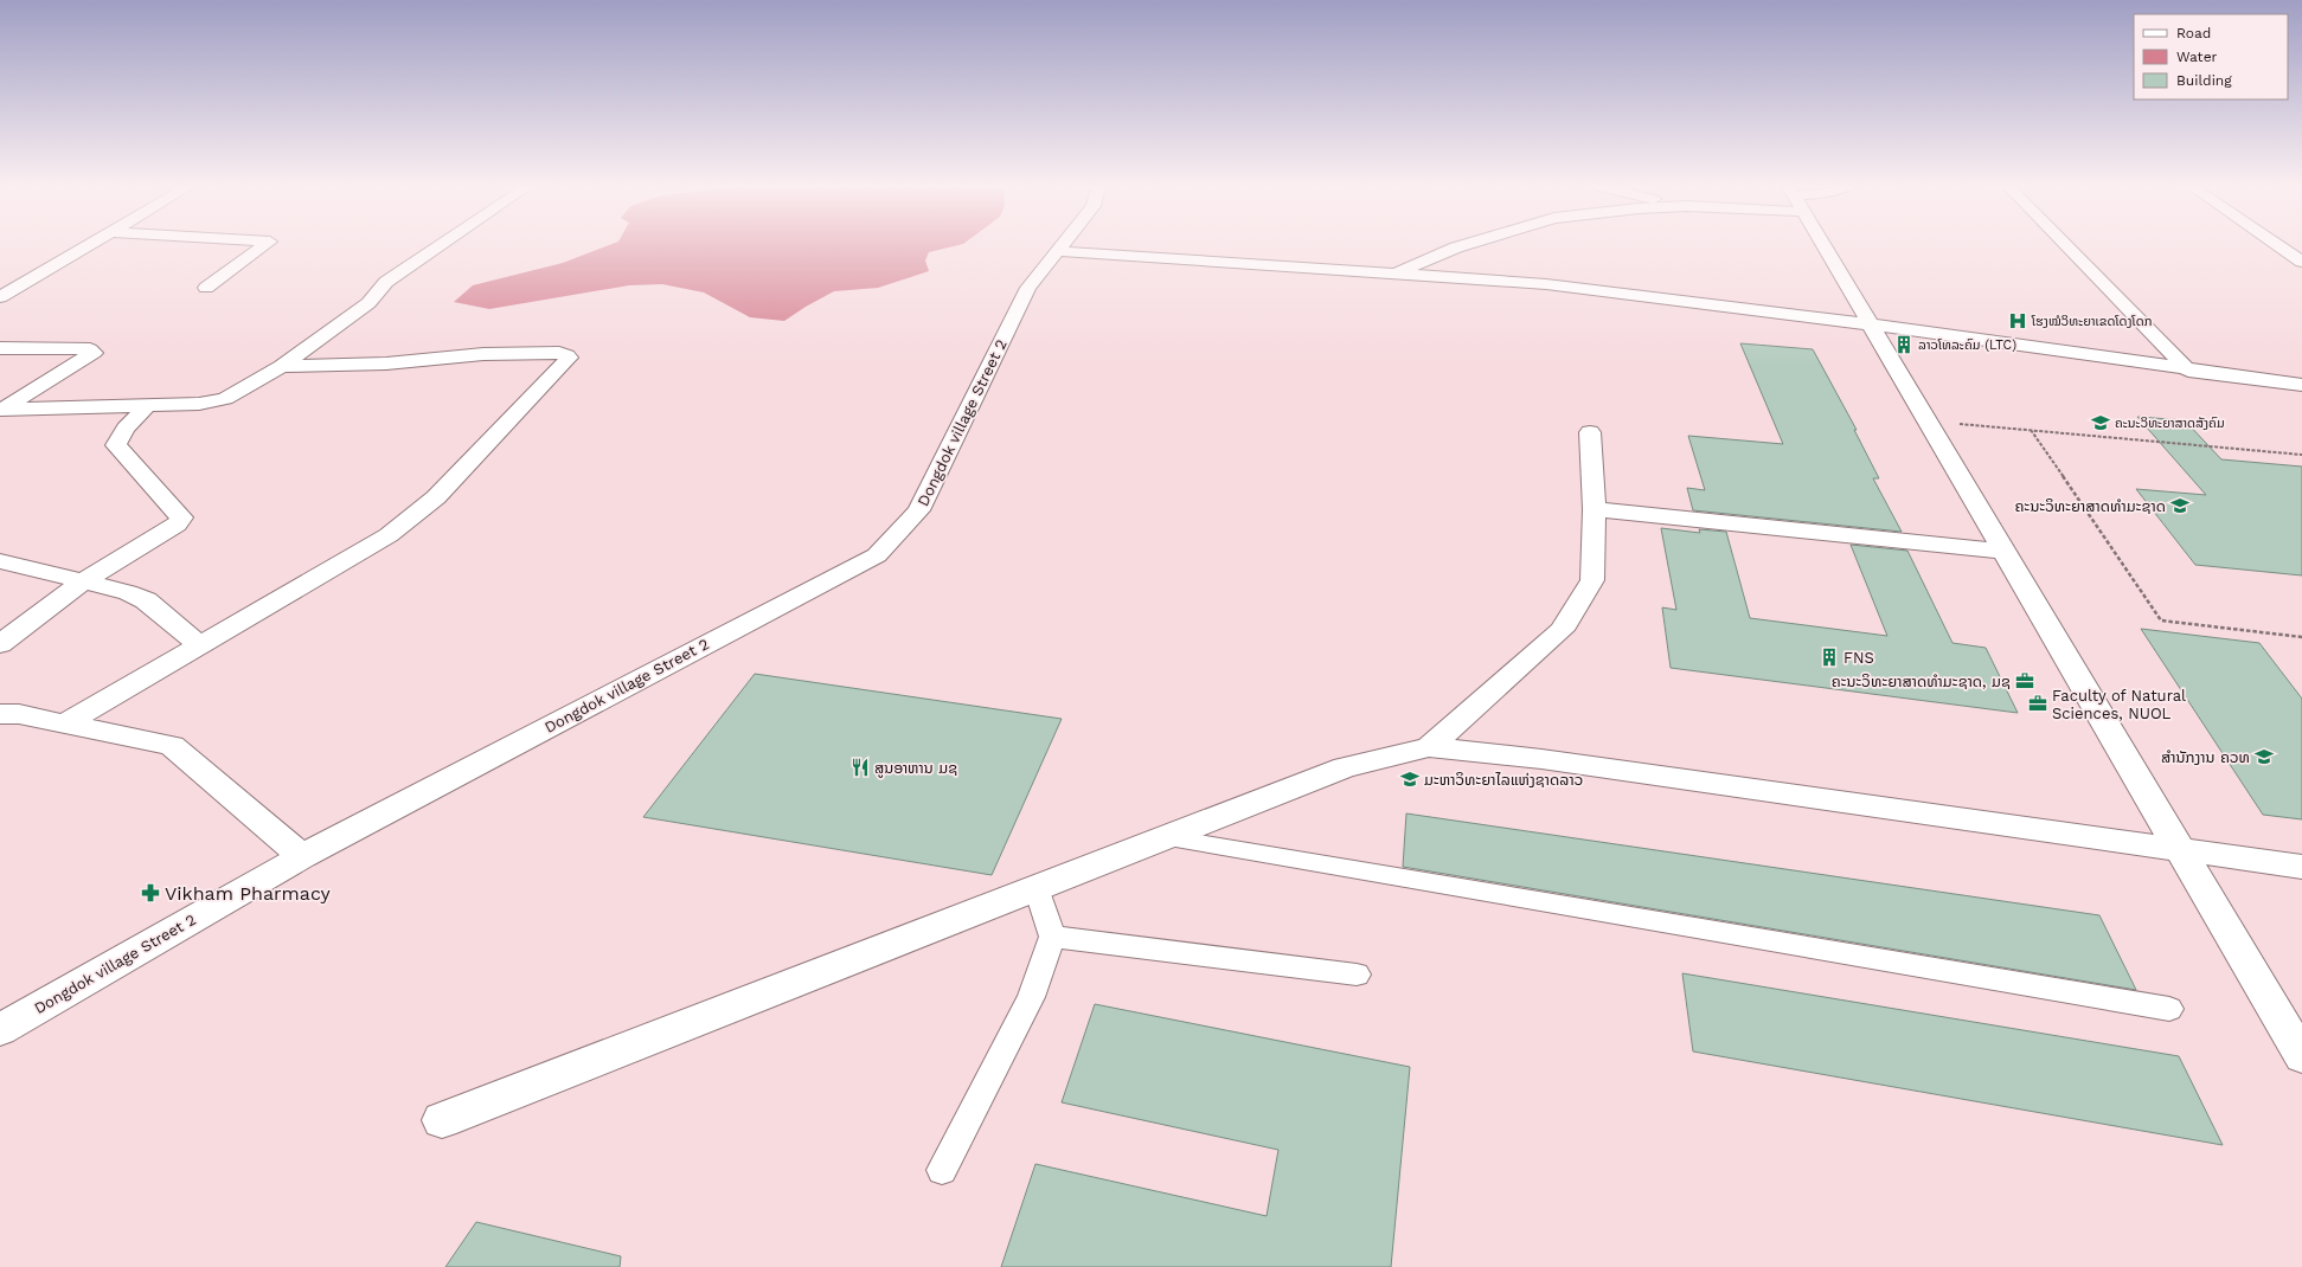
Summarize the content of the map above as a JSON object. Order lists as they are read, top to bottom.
{
  "streets": {
    "street": ["Dongdok village Street 2"]
  },
  "places": {
    "hospital": ["ໂຮງໝໍວິທະຍາເຂດໂດງໂດກ"],
    "building": ["ລາວໂທລະຄົມ (LTC)", "FNS"],
    "school or university": [
      "ຄະນະວິທະຍາສາດສັງຄົມ",
      "ຄະນະວິທະຍາສາດທຳມະຊາດ",
      "ສຳນັກງານ ຄວທ",
      "ມະຫາວິທະຍາໄລແຫ່ງຊາດລາວ"
    ],
    "office": ["ຄະນະວິທະຍາສາດທໍາມະຊາດ, ມຊ", "Faculty of Natural Sciences, NUOL"],
    "restaurant": ["ສູນອາຫານ ມຊ"],
    "pharmacy": ["Vikham Pharmacy"]
  },
  "legend": ["Road", "Water", "Building"]
}
